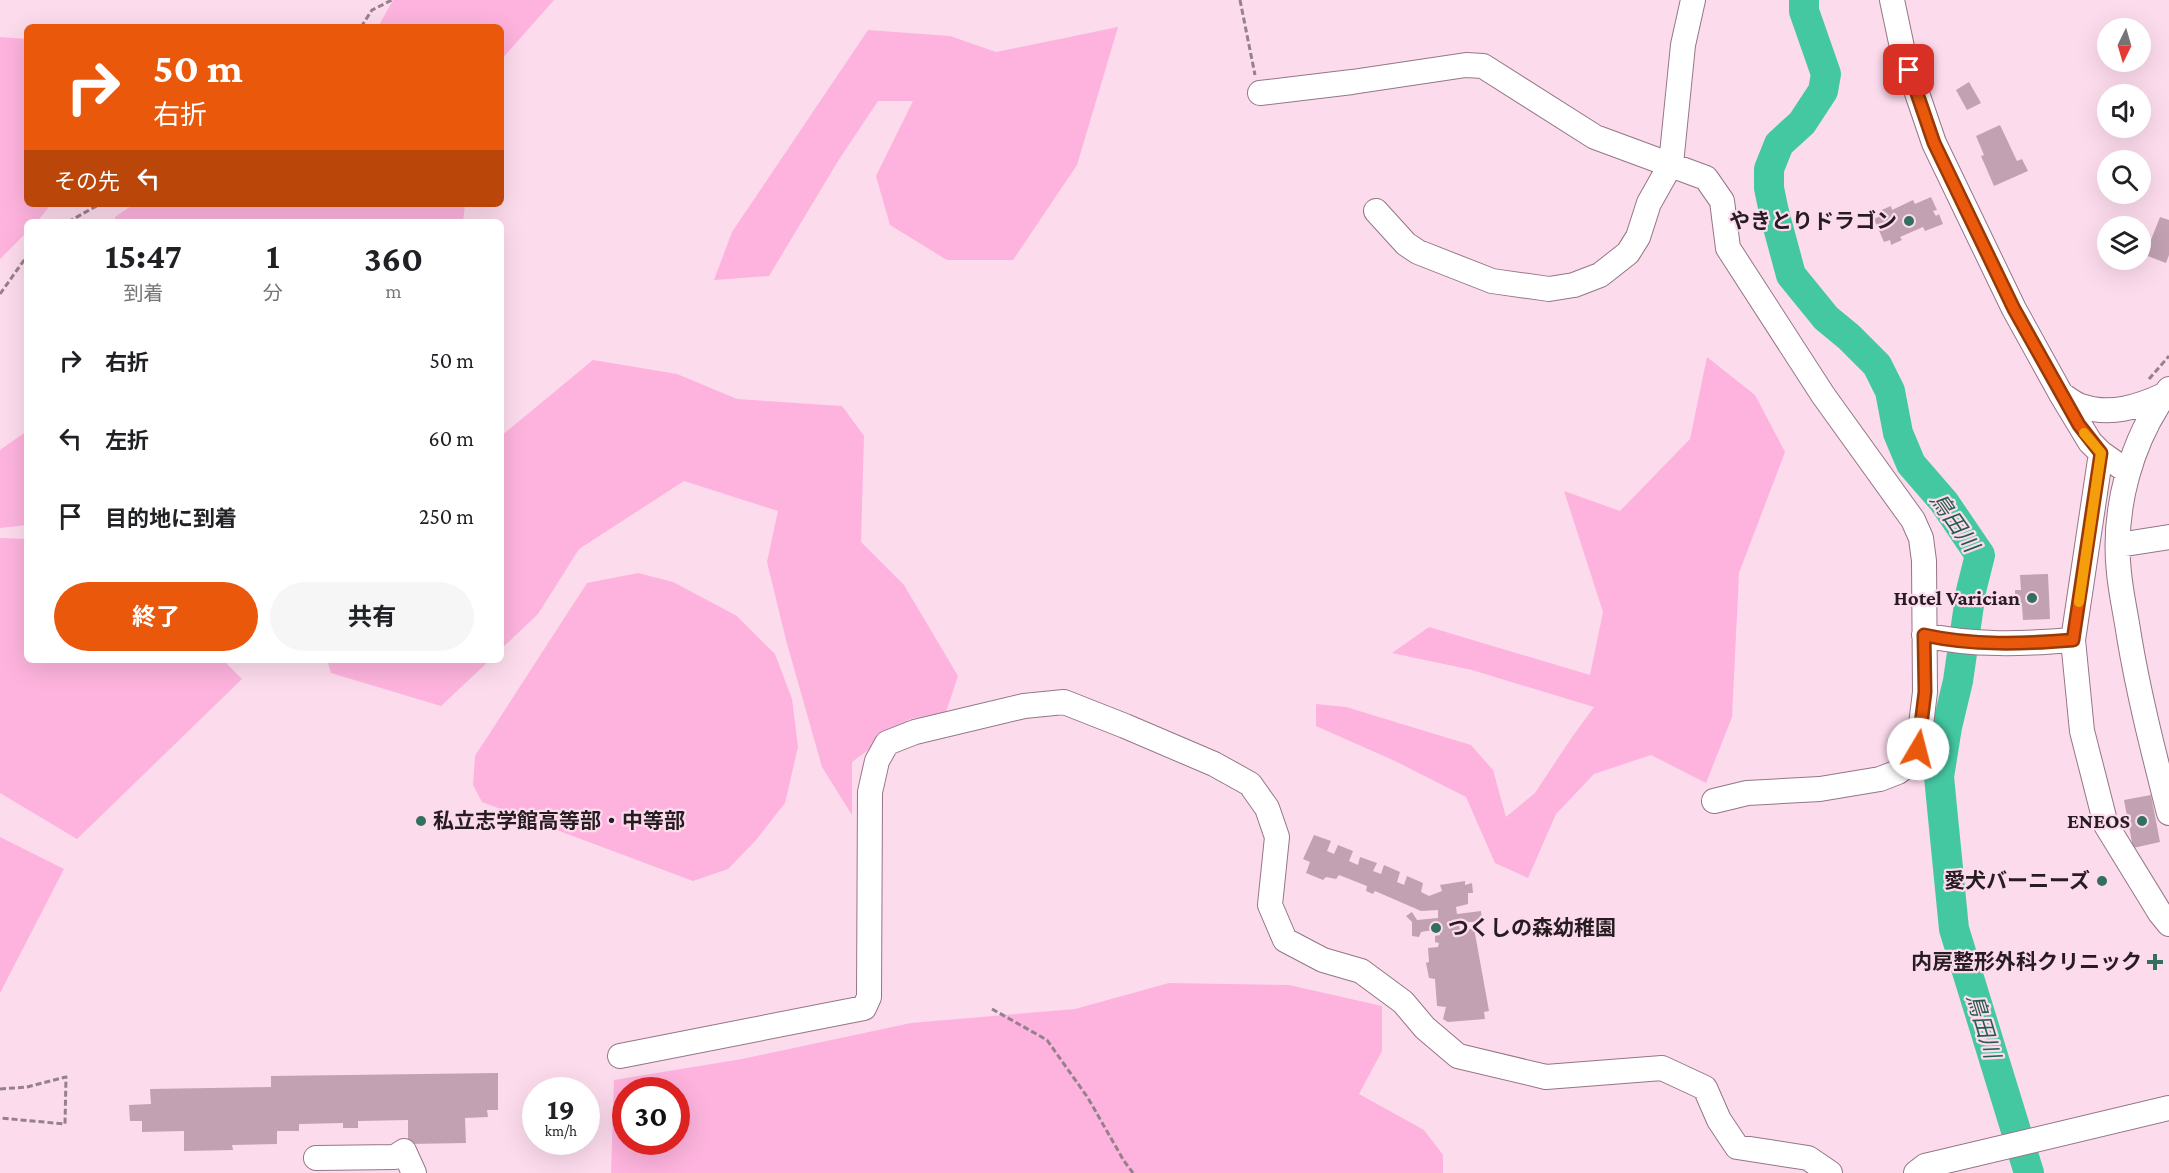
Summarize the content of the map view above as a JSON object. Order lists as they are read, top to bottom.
{
  "water": ["鳥田川"],
  "places": {
    "other": [
      "やきとりドラゴン",
      "Hotel Varician",
      "私立志学館高等部・中等部",
      "ENEOS",
      "愛犬バーニーズ",
      "つくしの森幼稚園"
    ],
    "health": ["内房整形外科クリニック"]
  },
  "north": "bottom",
  "page": {
    "turn": ["50 m", "右折"],
    "then": "その先",
    "eta": [
      "15:47",
      "到着",
      "1",
      "分",
      "360",
      "m"
    ],
    "list": [
      {
        "name": "右折",
        "value": "50 m"
      },
      {
        "name": "左折",
        "value": "60 m"
      },
      {
        "name": "目的地に到着",
        "value": "250 m"
      }
    ],
    "buttons": ["終了", "共有"],
    "speed": "19 km/h",
    "limit": "30"
  }
}
